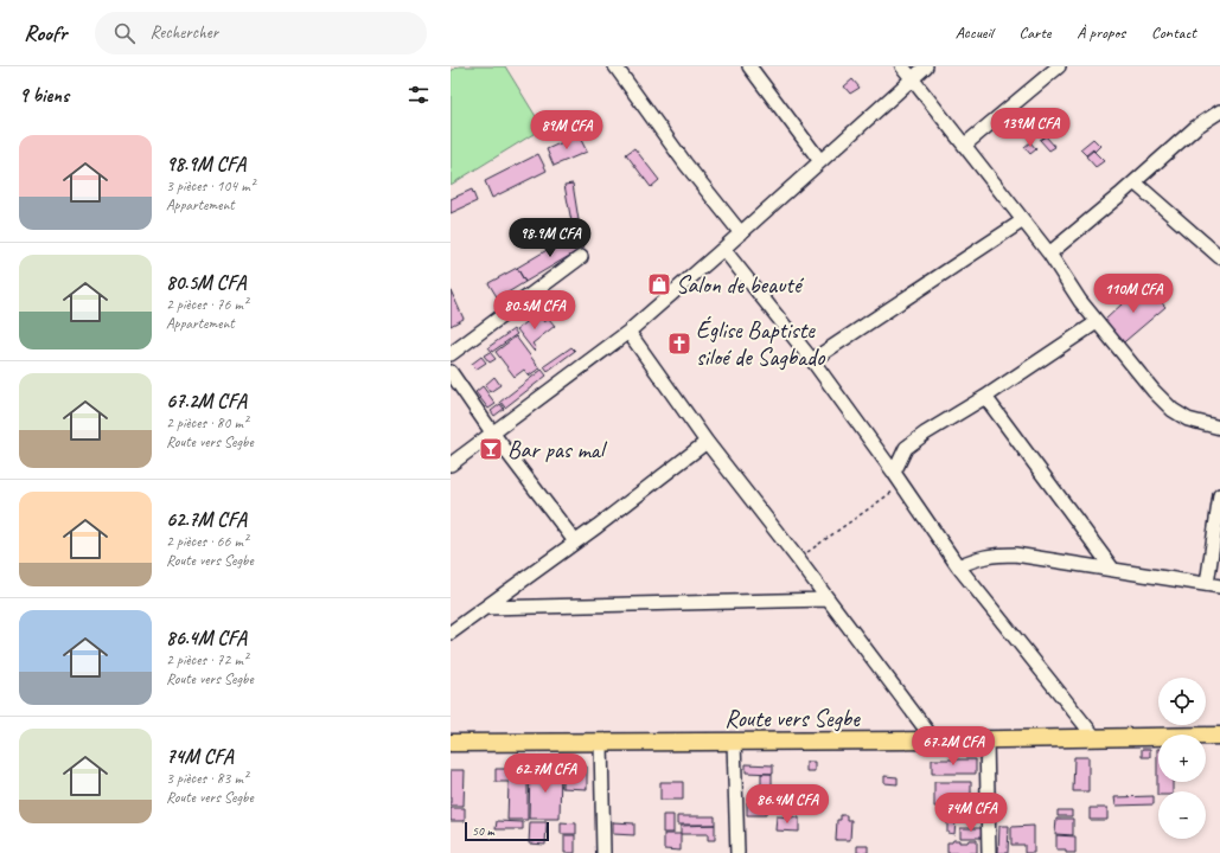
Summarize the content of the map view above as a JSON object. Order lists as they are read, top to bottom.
{
  "streets": {
    "main road": ["Route vers Segbe"]
  },
  "places": {
    "shop": ["Salon de beauté"],
    "church": ["Église Baptiste siloé de Sagbado"],
    "bar": ["Bar pas mal"]
  },
  "scale_bar": "50 m",
  "page": {
    "header": "Roofr",
    "search": "Rechercher",
    "nav": [
      "Accueil",
      "Carte",
      "À propos",
      "Contact"
    ],
    "heading": "9 biens",
    "price": [
      "139M CFA",
      "89M CFA",
      "98.9M CFA",
      "110M CFA",
      "80.5M CFA",
      "67.2M CFA",
      "62.7M CFA",
      "86.4M CFA",
      "74M CFA"
    ],
    "list": [
      {
        "name": "98.9M CFA",
        "note": "3 pièces · 104 m² · Appartement"
      },
      {
        "name": "80.5M CFA",
        "note": "2 pièces · 76 m² · Appartement"
      },
      {
        "name": "67.2M CFA",
        "note": "2 pièces · 80 m² · Route vers Segbe"
      },
      {
        "name": "62.7M CFA",
        "note": "2 pièces · 66 m² · Route vers Segbe"
      },
      {
        "name": "86.4M CFA",
        "note": "2 pièces · 72 m² · Route vers Segbe"
      },
      {
        "name": "74M CFA",
        "note": "3 pièces · 83 m² · Route vers Segbe"
      }
    ],
    "map_buttons": ["+", "−"],
    "scale": "50 m"
  }
}
